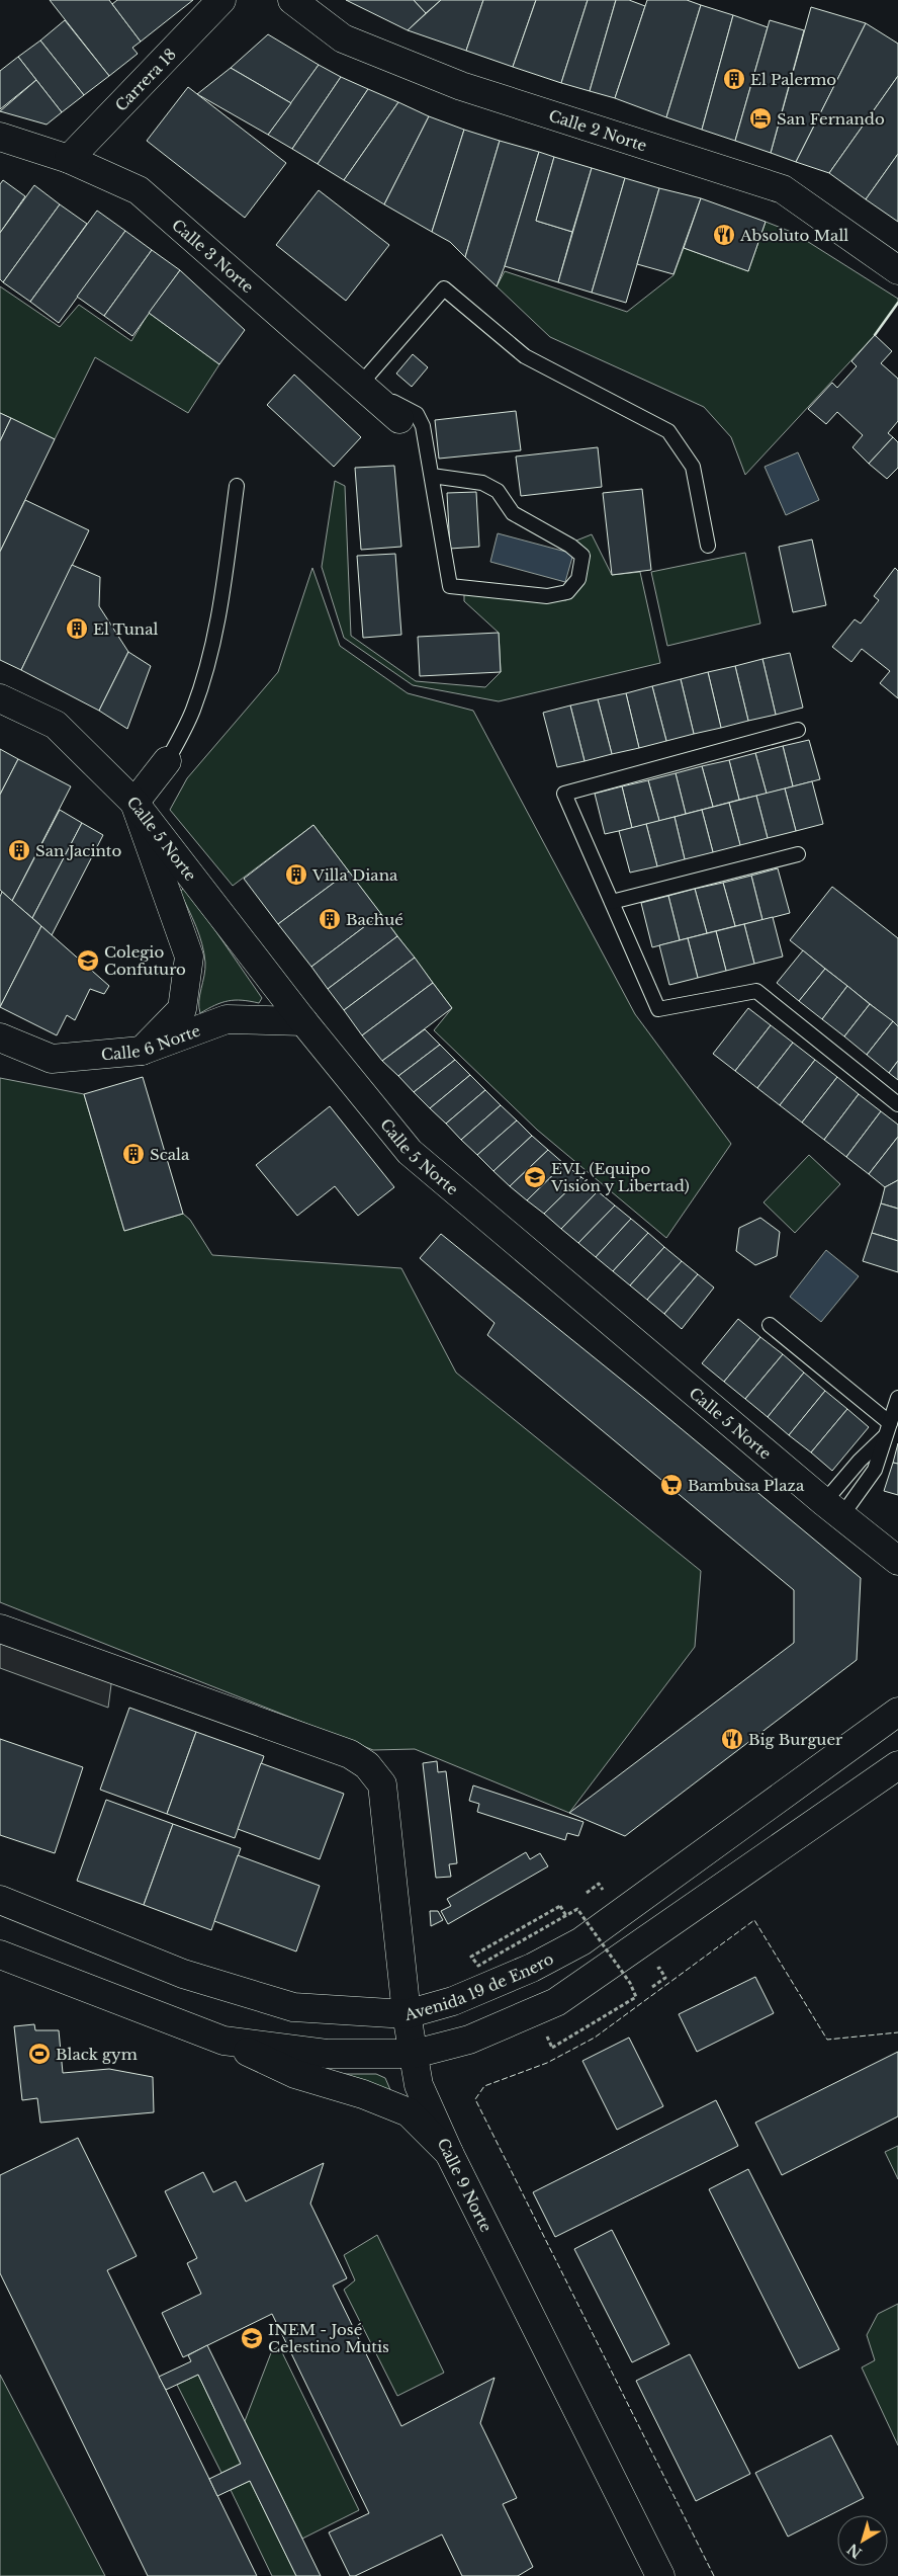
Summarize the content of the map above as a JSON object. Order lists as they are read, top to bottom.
{
  "streets": {
    "street": [
      "Carrera 18",
      "Calle 2 Norte",
      "Calle 3 Norte",
      "Calle 5 Norte",
      "Calle 6 Norte",
      "Avenida 19 de Enero",
      "Calle 9 Norte"
    ]
  },
  "crossings": [
    ["Carrera 18", "Calle 3 Norte"],
    ["Calle 5 Norte", "Calle 6 Norte"],
    ["Avenida 19 de Enero", "Calle 9 Norte"]
  ],
  "places": {
    "building": [
      "El Palermo",
      "El Tunal",
      "San Jacinto",
      "Villa Diana",
      "Bachué",
      "Scala"
    ],
    "hotel": ["San Fernando"],
    "restaurant": ["Absoluto Mall", "Big Burguer"],
    "school or university": ["Colegio Confuturo", "EVL (Equipo Visión y Libertad)", "INEM - José Celestino Mutis"],
    "supermarket": ["Bambusa Plaza"],
    "sports": ["Black gym"]
  },
  "north": "bottom left"
}
